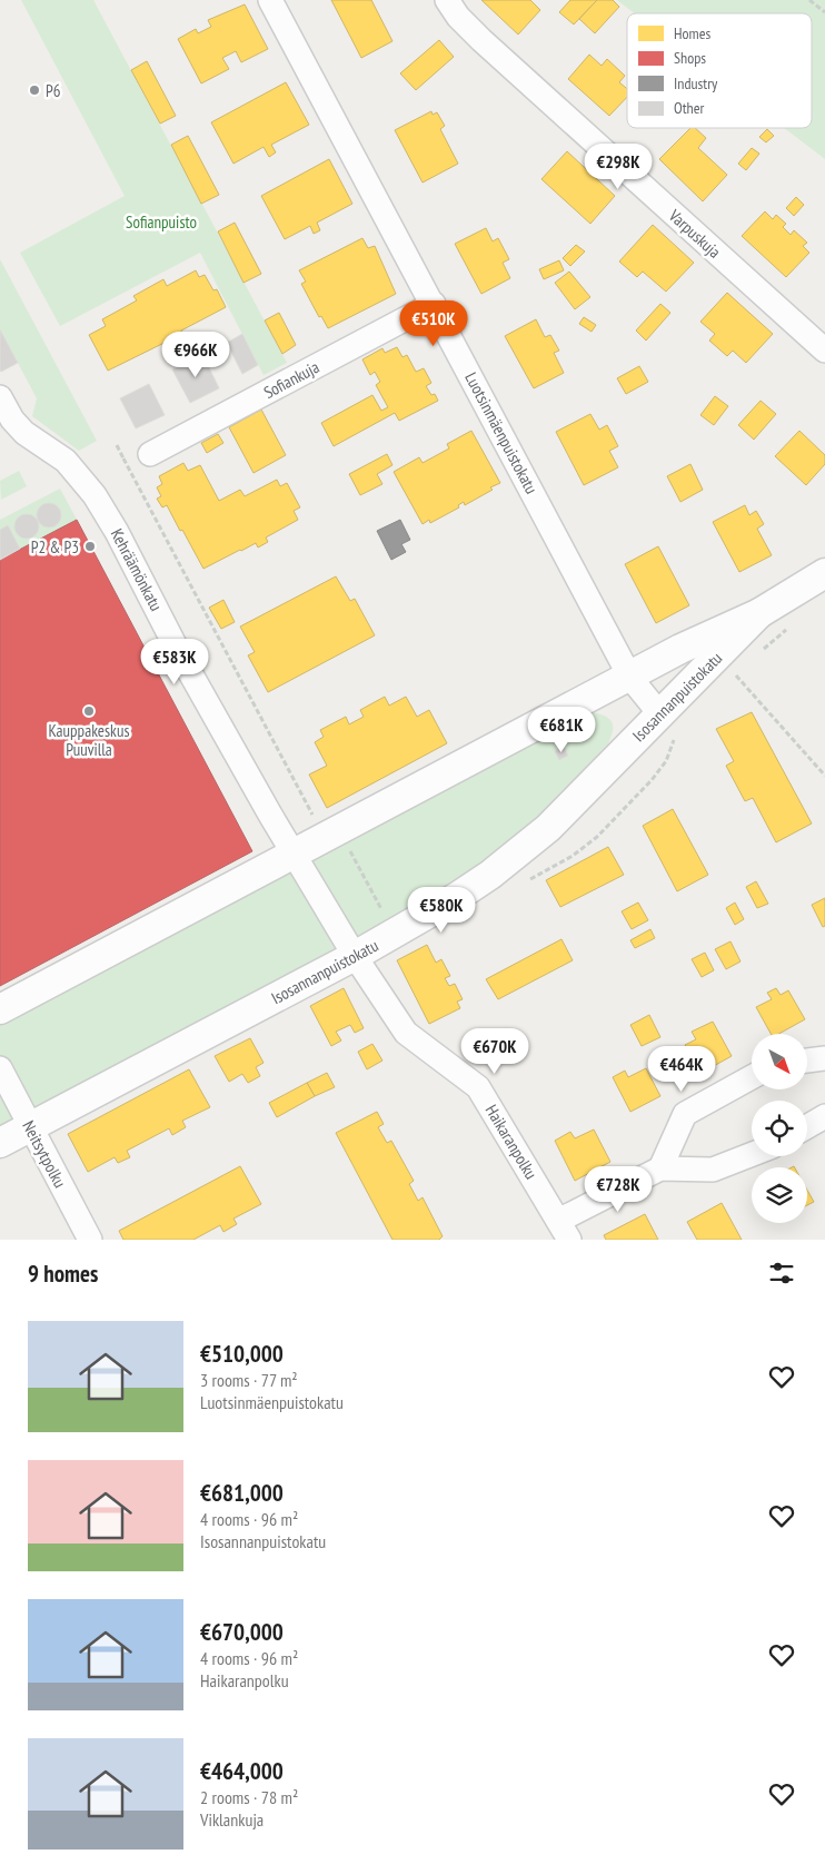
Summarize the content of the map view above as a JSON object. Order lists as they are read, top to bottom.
{
  "streets": {
    "street": [
      "Varpuskuja",
      "Sofiankuja",
      "Luotsinmäenpuistokatu",
      "Kehräämönkatu",
      "Isosannanpuistokatu",
      "Haikaranpolku",
      "Neitsytpolku"
    ]
  },
  "crossings": [
    ["Sofiankuja", "Luotsinmäenpuistokatu"],
    ["Luotsinmäenpuistokatu", "Isosannanpuistokatu"],
    ["Kehräämönkatu", "Isosannanpuistokatu"],
    ["Kehräämönkatu", "Haikaranpolku"],
    ["Isosannanpuistokatu", "Haikaranpolku"],
    ["Isosannanpuistokatu", "Neitsytpolku"]
  ],
  "parks": ["Sofianpuisto"],
  "places": ["P6", "P2 & P3", "Kauppakeskus Puuvilla"],
  "legend": [
    "Homes",
    "Shops",
    "Industry",
    "Other"
  ],
  "north": "bottom right",
  "page": {
    "price": [
      "€298K",
      "€510K",
      "€966K",
      "€583K",
      "€681K",
      "€580K",
      "€670K",
      "€464K",
      "€728K"
    ],
    "heading": "9 homes",
    "list": [
      {
        "name": "€510,000",
        "note": "3 rooms · 77 m² · Luotsinmäenpuistokatu"
      },
      {
        "name": "€681,000",
        "note": "4 rooms · 96 m² · Isosannanpuistokatu"
      },
      {
        "name": "€670,000",
        "note": "4 rooms · 96 m² · Haikaranpolku"
      },
      {
        "name": "€464,000",
        "note": "2 rooms · 78 m² · Viklankuja"
      }
    ]
  }
}
